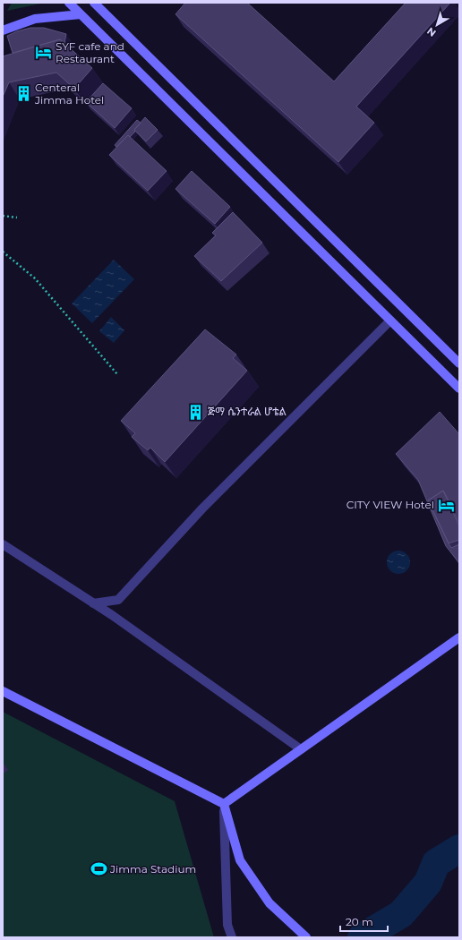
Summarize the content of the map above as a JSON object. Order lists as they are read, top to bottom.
{
  "places": {
    "hotel": ["SYF cafe and Restaurant", "CITY VIEW Hotel"],
    "building": ["Centeral Jimma Hotel", "ጅማ ሴንተራል ሆቴል"],
    "sports": ["Jimma Stadium"]
  },
  "scale_bar": "20 m",
  "north": "bottom left"
}
